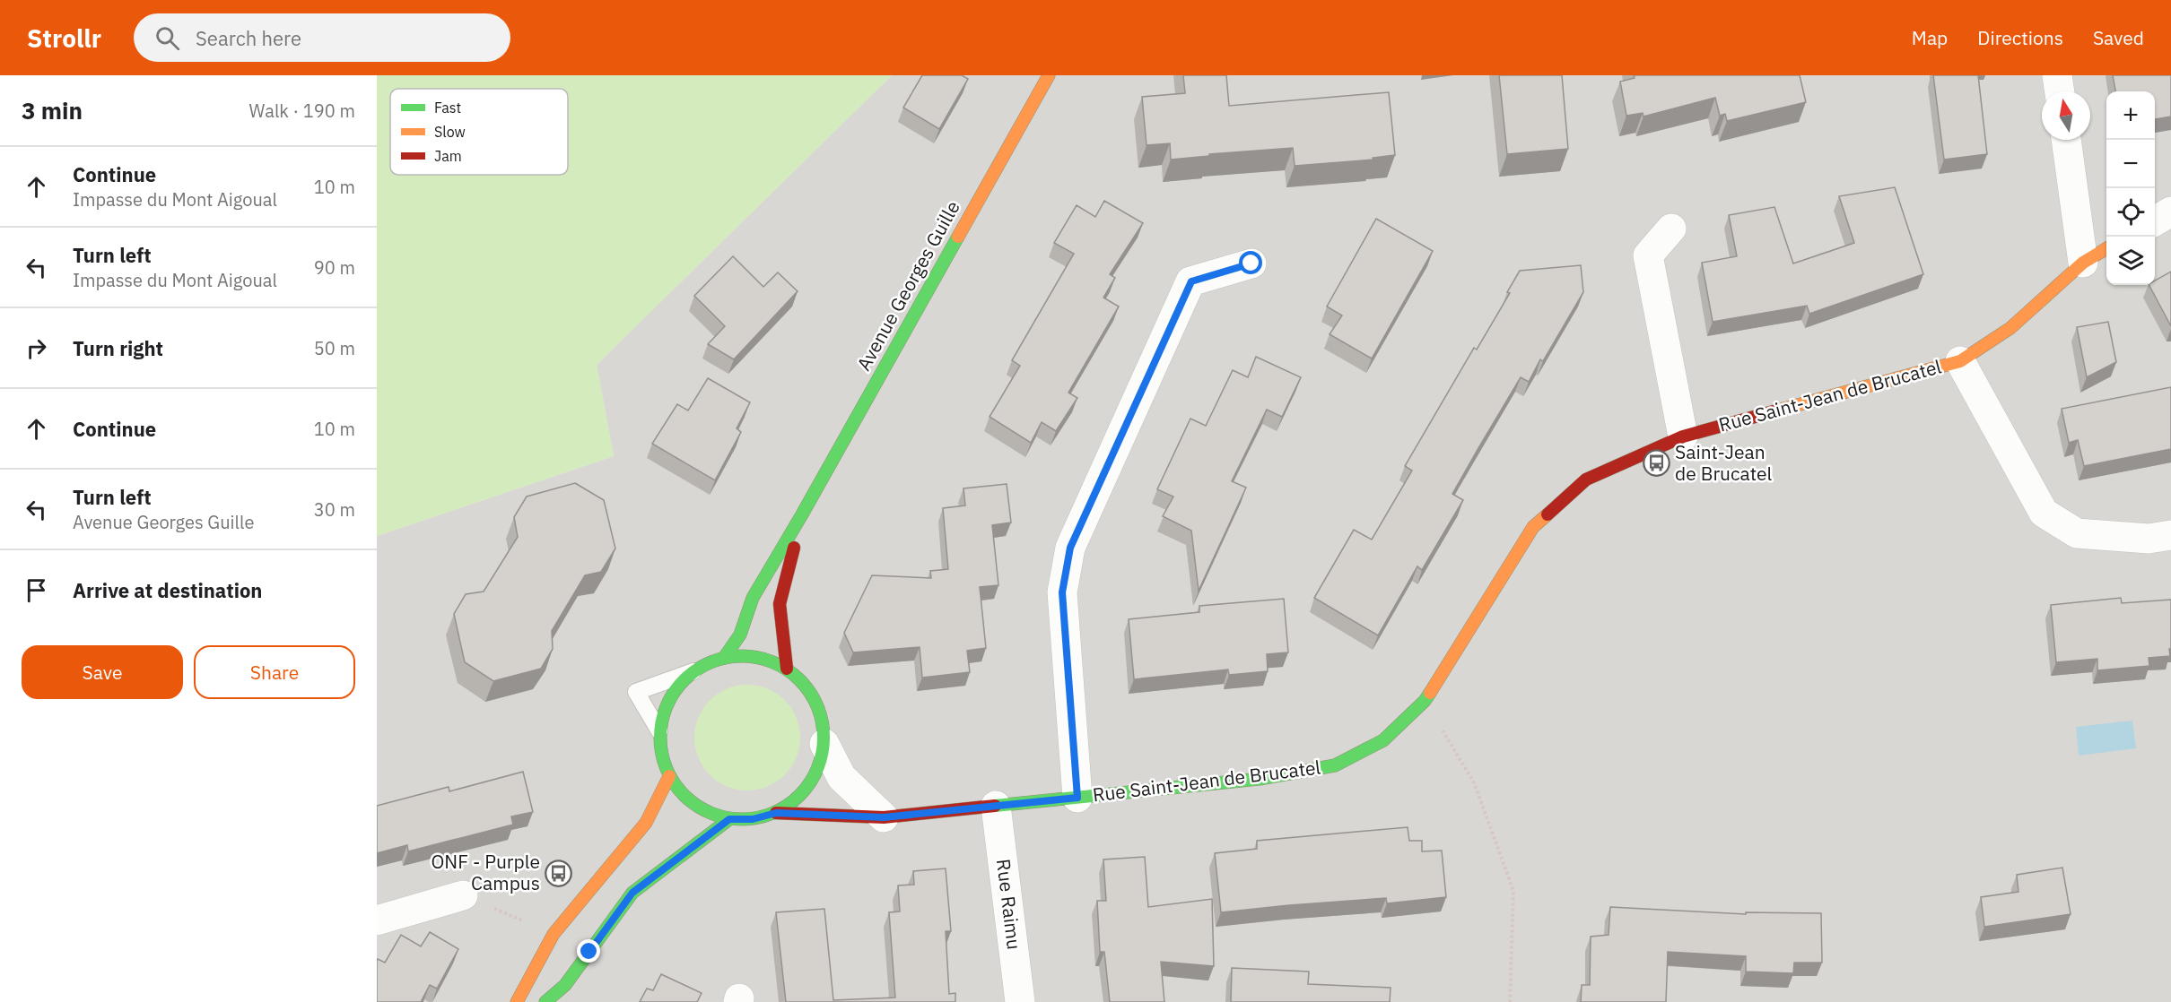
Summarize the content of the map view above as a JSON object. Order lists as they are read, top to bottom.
{
  "streets": {
    "street": ["Avenue Georges Guille", "Rue Saint-Jean de Brucatel", "Rue Raimu"]
  },
  "crossings": [
    ["Avenue Georges Guille", "Rue Saint-Jean de Brucatel"],
    ["Rue Saint-Jean de Brucatel", "Rue Raimu"]
  ],
  "places": {
    "bus stop": ["Saint-Jean de Brucatel", "ONF - Purple Campus"]
  },
  "legend": ["Fast", "Slow", "Jam"],
  "north": "top",
  "page": {
    "header": "Strollr",
    "search": "Search here",
    "nav": ["Map", "Directions", "Saved"],
    "heading": ["3 min", "Walk · 190 m"],
    "map_buttons": ["+", "−"],
    "list": [
      ["Continue", "Impasse du Mont Aigoual", "10 m"],
      ["Turn left", "Impasse du Mont Aigoual", "90 m"],
      ["Turn right", "50 m"],
      ["Continue", "10 m"],
      ["Turn left", "Avenue Georges Guille", "30 m"],
      "Arrive at destination"
    ],
    "buttons": ["Save", "Share"]
  }
}
